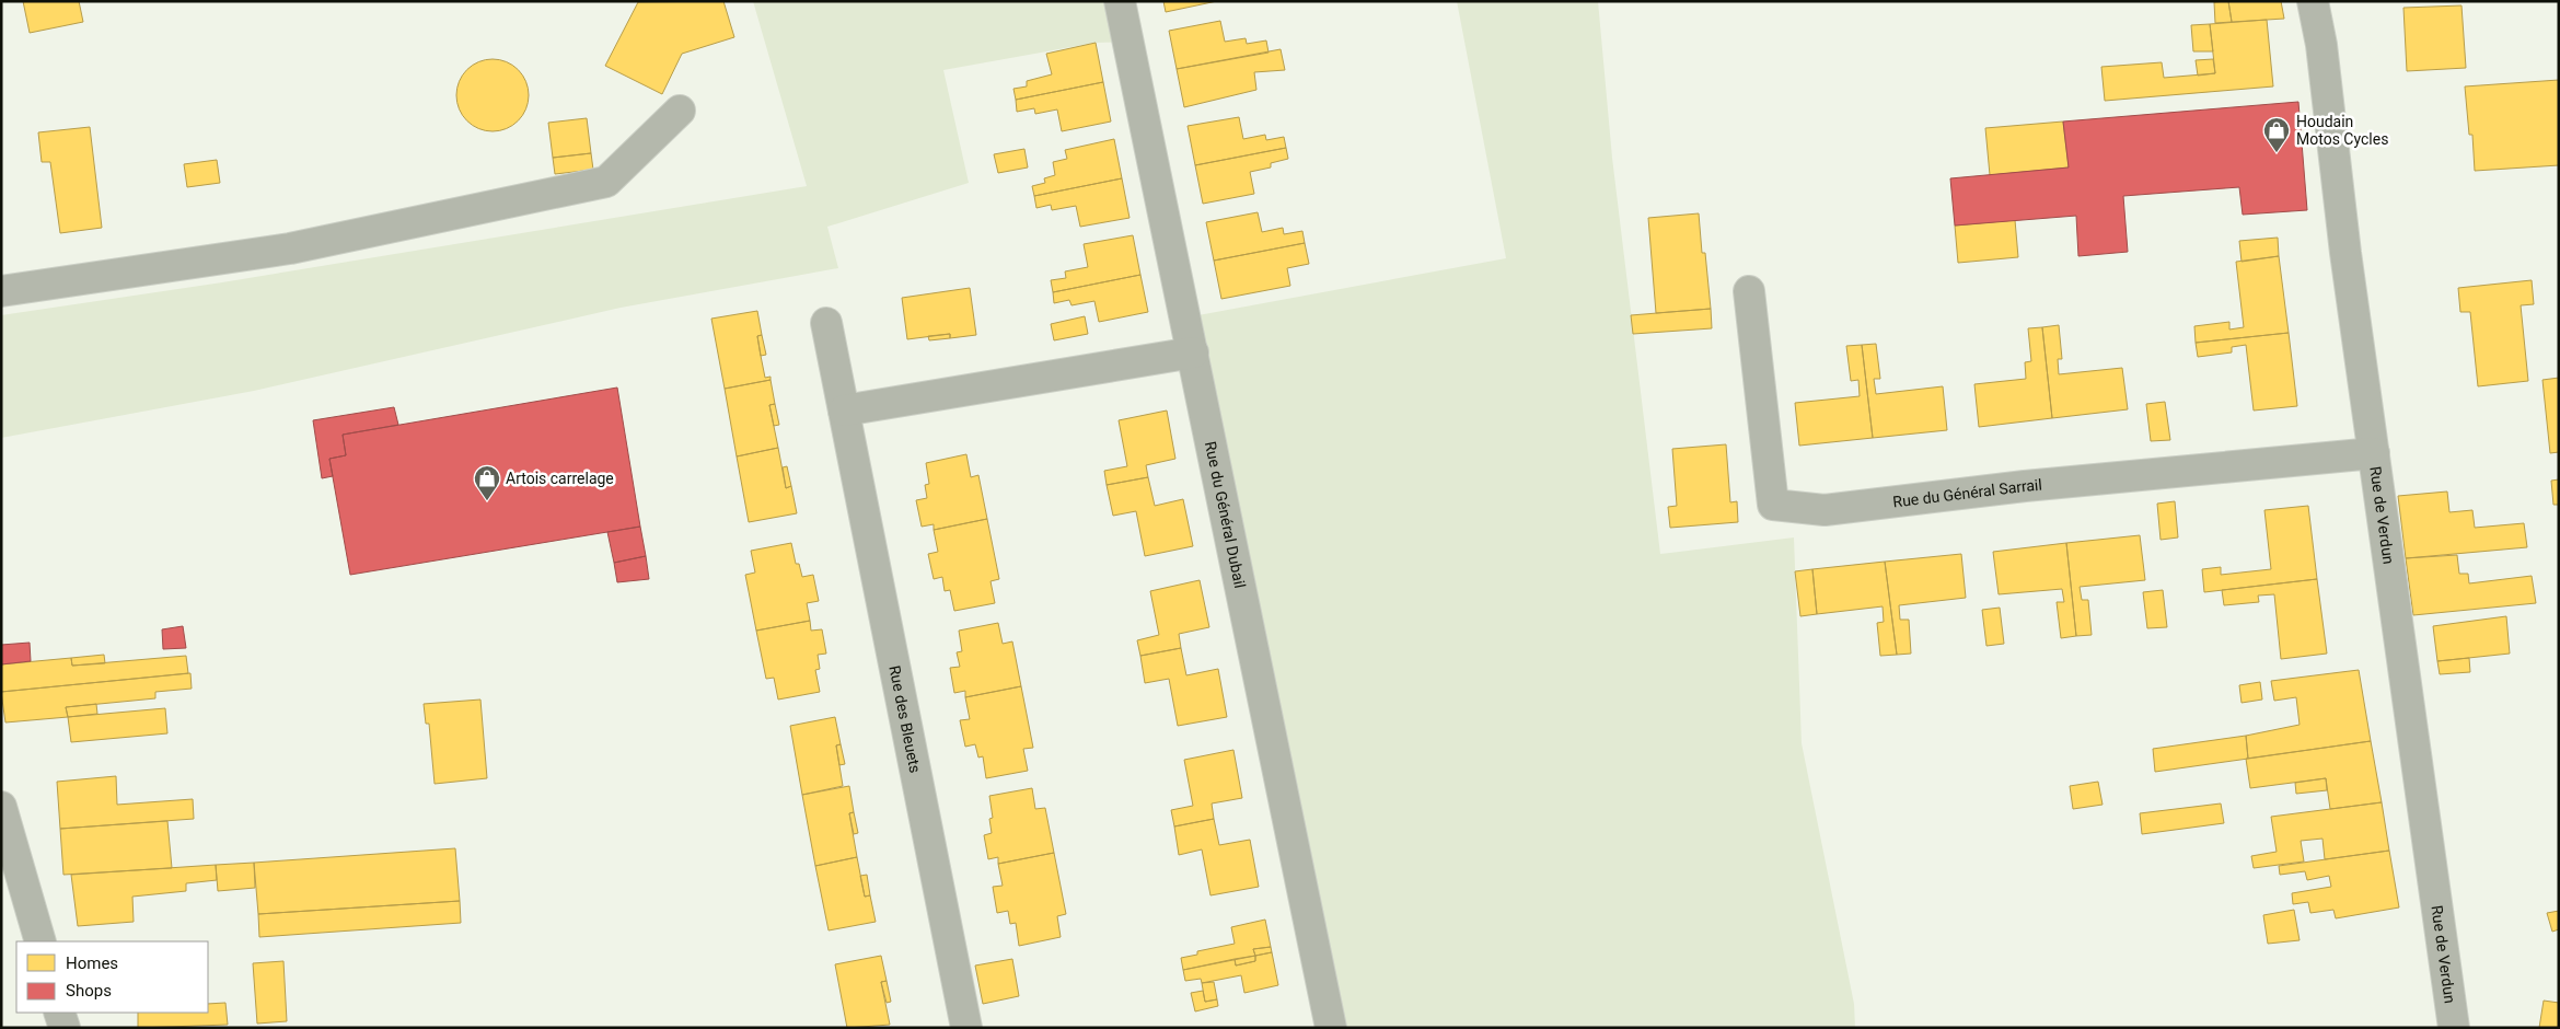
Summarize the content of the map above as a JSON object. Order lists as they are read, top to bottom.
{
  "streets": {
    "street": [
      "Rue du Général Sarrail",
      "Rue du Général Dubail",
      "Rue de Verdun",
      "Rue des Bleuets"
    ]
  },
  "crossings": [
    ["Rue du Général Sarrail", "Rue de Verdun"]
  ],
  "places": {
    "shop": ["Houdain Motos Cycles", "Artois carrelage"]
  },
  "legend": ["Homes", "Shops"]
}
